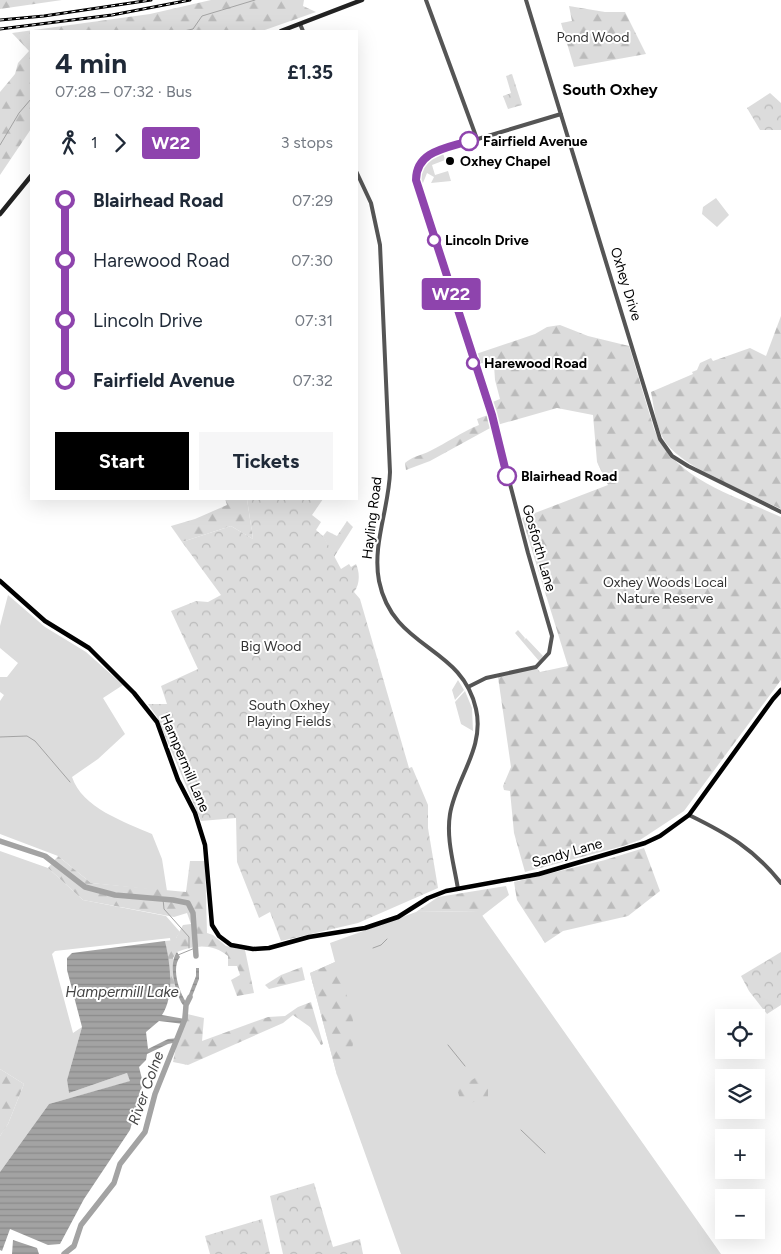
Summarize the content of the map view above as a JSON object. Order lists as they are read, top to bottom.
{
  "streets": {
    "main road": ["Hampermill Lane", "Sandy Lane"],
    "street": ["Oxhey Drive", "Hayling Road", "Gosforth Lane"]
  },
  "crossings": [
    ["Oxhey Drive", "Gosforth Lane"],
    ["Hayling Road", "Gosforth Lane"],
    ["Hayling Road", "Sandy Lane"],
    ["Hampermill Lane", "Sandy Lane"]
  ],
  "districts": ["South Oxhey"],
  "water": ["Hampermill Lake", "River Colne"],
  "parks": [
    "Pond Wood",
    "Oxhey Woods Local Nature Reserve",
    "Big Wood",
    "South Oxhey Playing Fields"
  ],
  "places": [
    "Fairfield Avenue",
    "Oxhey Chapel",
    "Lincoln Drive",
    "Harewood Road",
    "Blairhead Road"
  ],
  "lines": ["bus line W22"],
  "page": {
    "on_map": "W22",
    "heading": ["4 min", "07:28 – 07:32 · Bus", "£1.35"],
    "legs": ["1", "W22", "3 stops"],
    "list": [
      {
        "name": "Blairhead Road",
        "value": "07:29"
      },
      {
        "name": "Harewood Road",
        "value": "07:30"
      },
      {
        "name": "Lincoln Drive",
        "value": "07:31"
      },
      {
        "name": "Fairfield Avenue",
        "value": "07:32"
      }
    ],
    "buttons": ["Start", "Tickets"],
    "map_buttons": ["+", "−"]
  }
}
